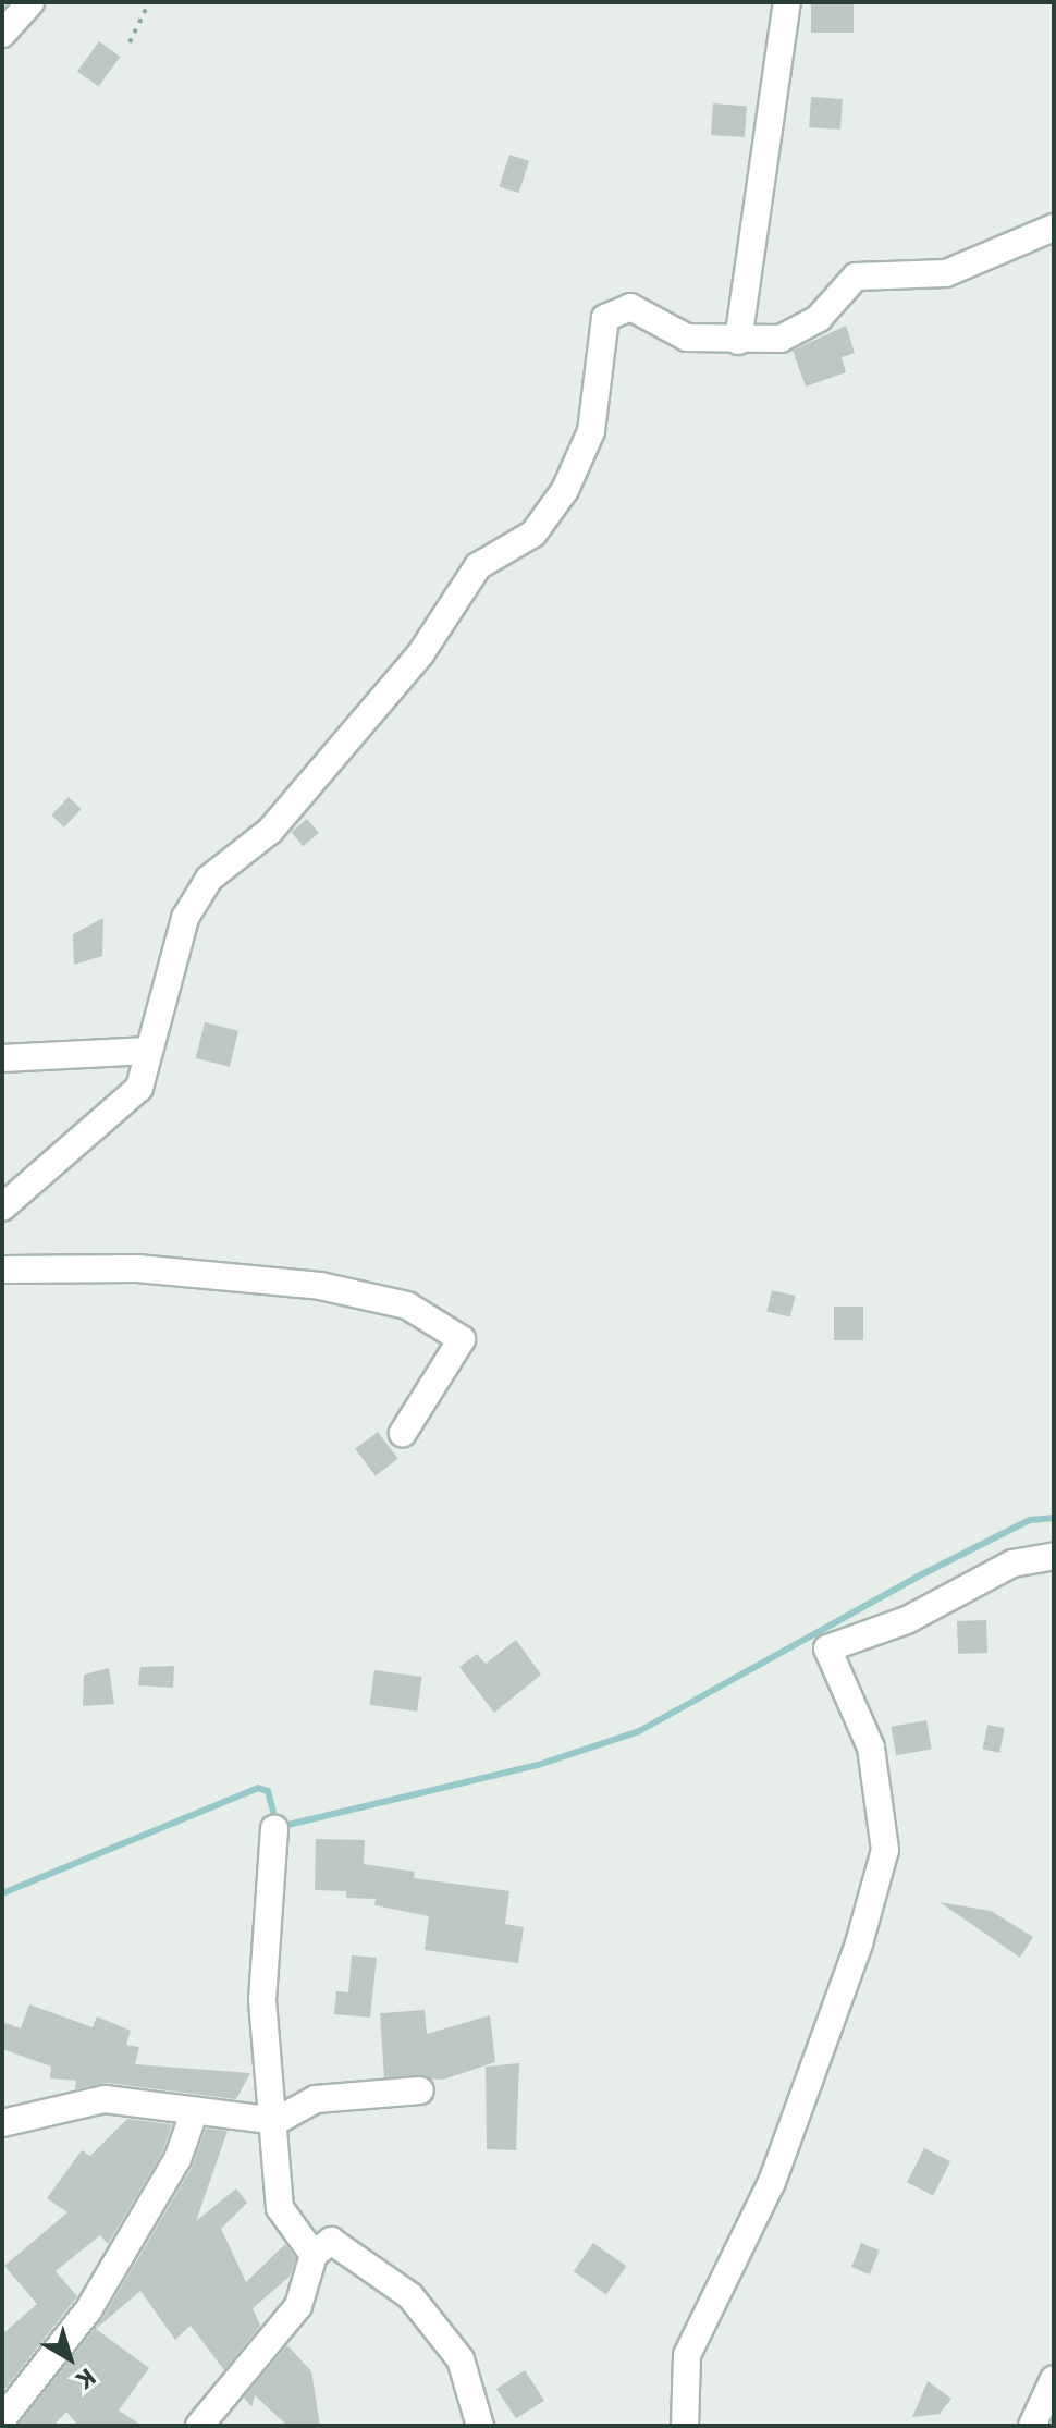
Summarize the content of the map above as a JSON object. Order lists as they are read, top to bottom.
{
  "north": "bottom right"
}
